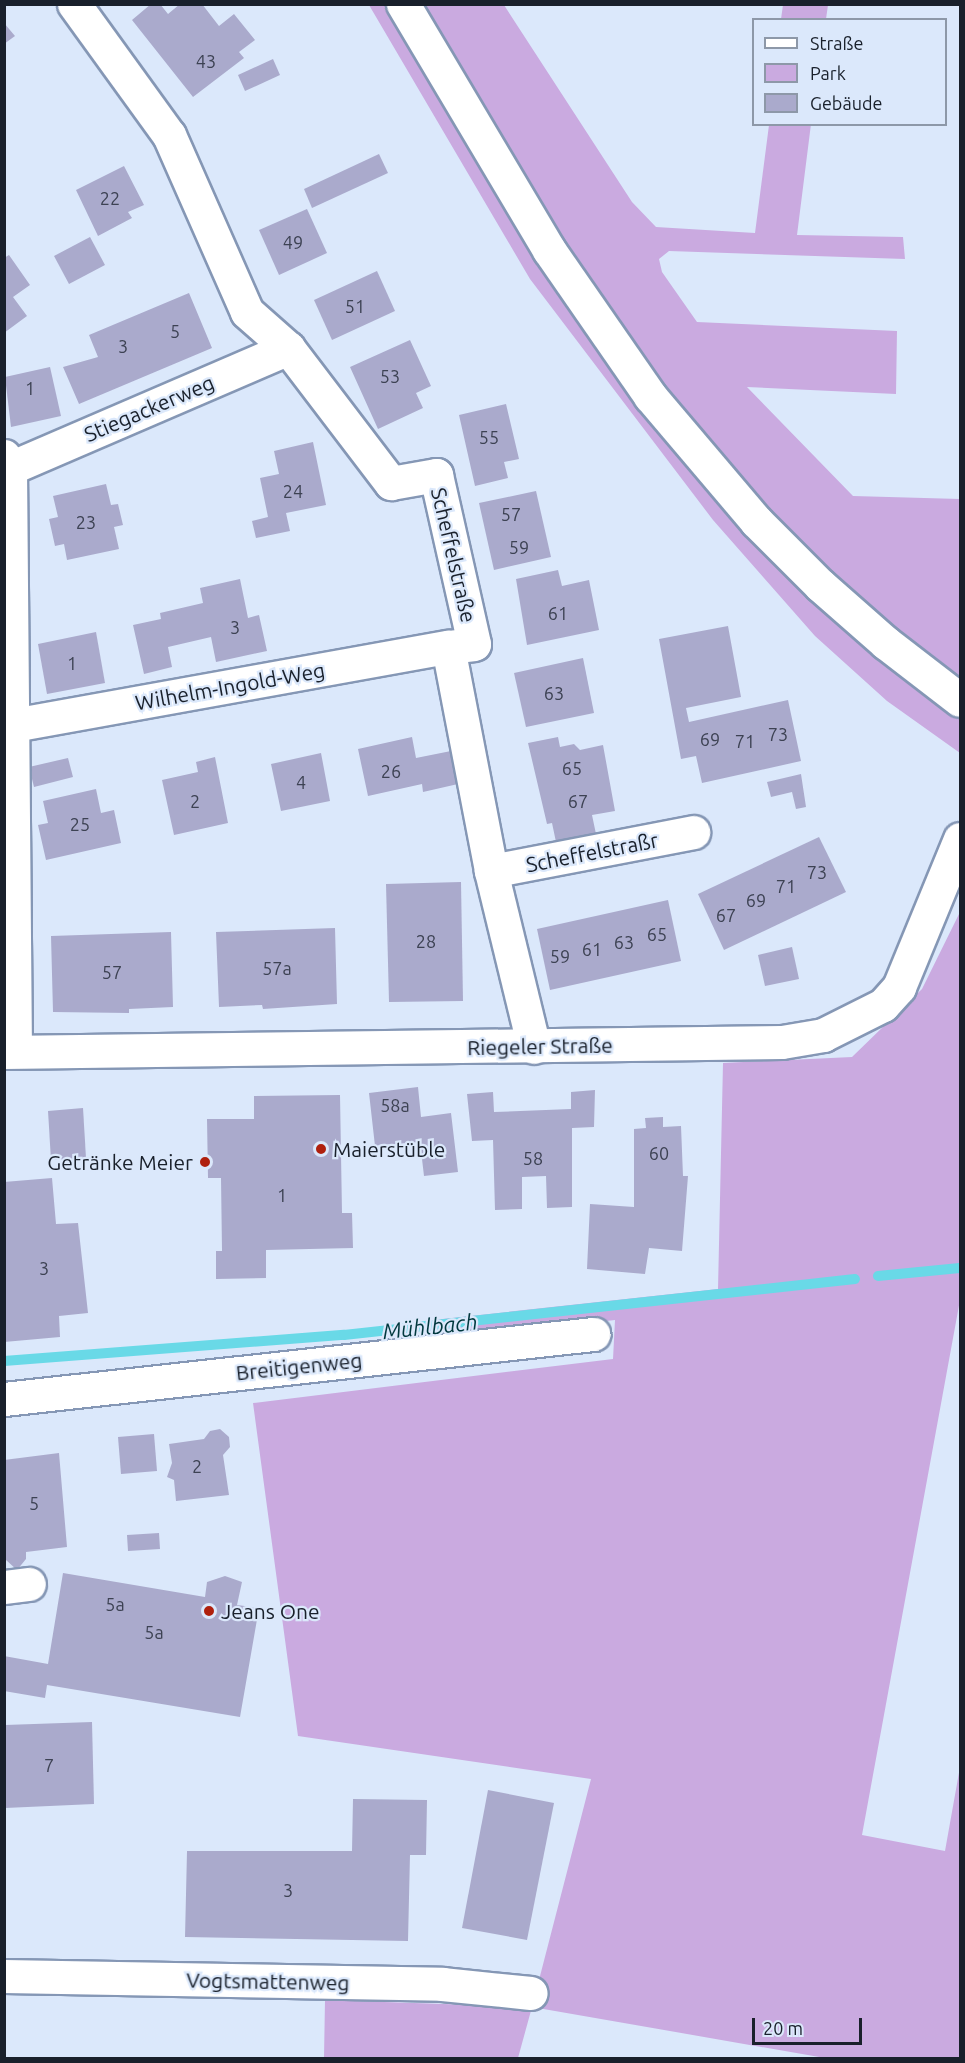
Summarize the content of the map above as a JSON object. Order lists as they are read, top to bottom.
{
  "streets": {
    "street": [
      "Stiegackerweg",
      "Scheffelstraße",
      "Wilhelm-Ingold-Weg",
      "Scheffelstraßr",
      "Riegeler Straße",
      "Breitigenweg",
      "Vogtsmattenweg"
    ]
  },
  "crossings": [
    ["Stiegackerweg", "Scheffelstraße"],
    ["Scheffelstraße", "Wilhelm-Ingold-Weg"],
    ["Scheffelstraße", "Scheffelstraßr"],
    ["Scheffelstraße", "Riegeler Straße"]
  ],
  "water": ["Mühlbach"],
  "places": ["Maierstüble", "Getränke Meier", "Jeans One"],
  "house_numbers": [
    "43",
    "22",
    "49",
    "51",
    "5",
    "3",
    "53",
    "1",
    "55",
    "24",
    "57",
    "23",
    "59",
    "61",
    "3",
    "1",
    "63",
    "73",
    "69",
    "71",
    "65",
    "26",
    "4",
    "2",
    "67",
    "25",
    "73",
    "71",
    "69",
    "67",
    "65",
    "28",
    "63",
    "61",
    "59",
    "57a",
    "57",
    "58a",
    "60",
    "58",
    "1",
    "3",
    "2",
    "5",
    "5a",
    "5a",
    "7",
    "3"
  ],
  "legend": ["Straße", "Park", "Gebäude"],
  "scale_bar": "20 m"
}
